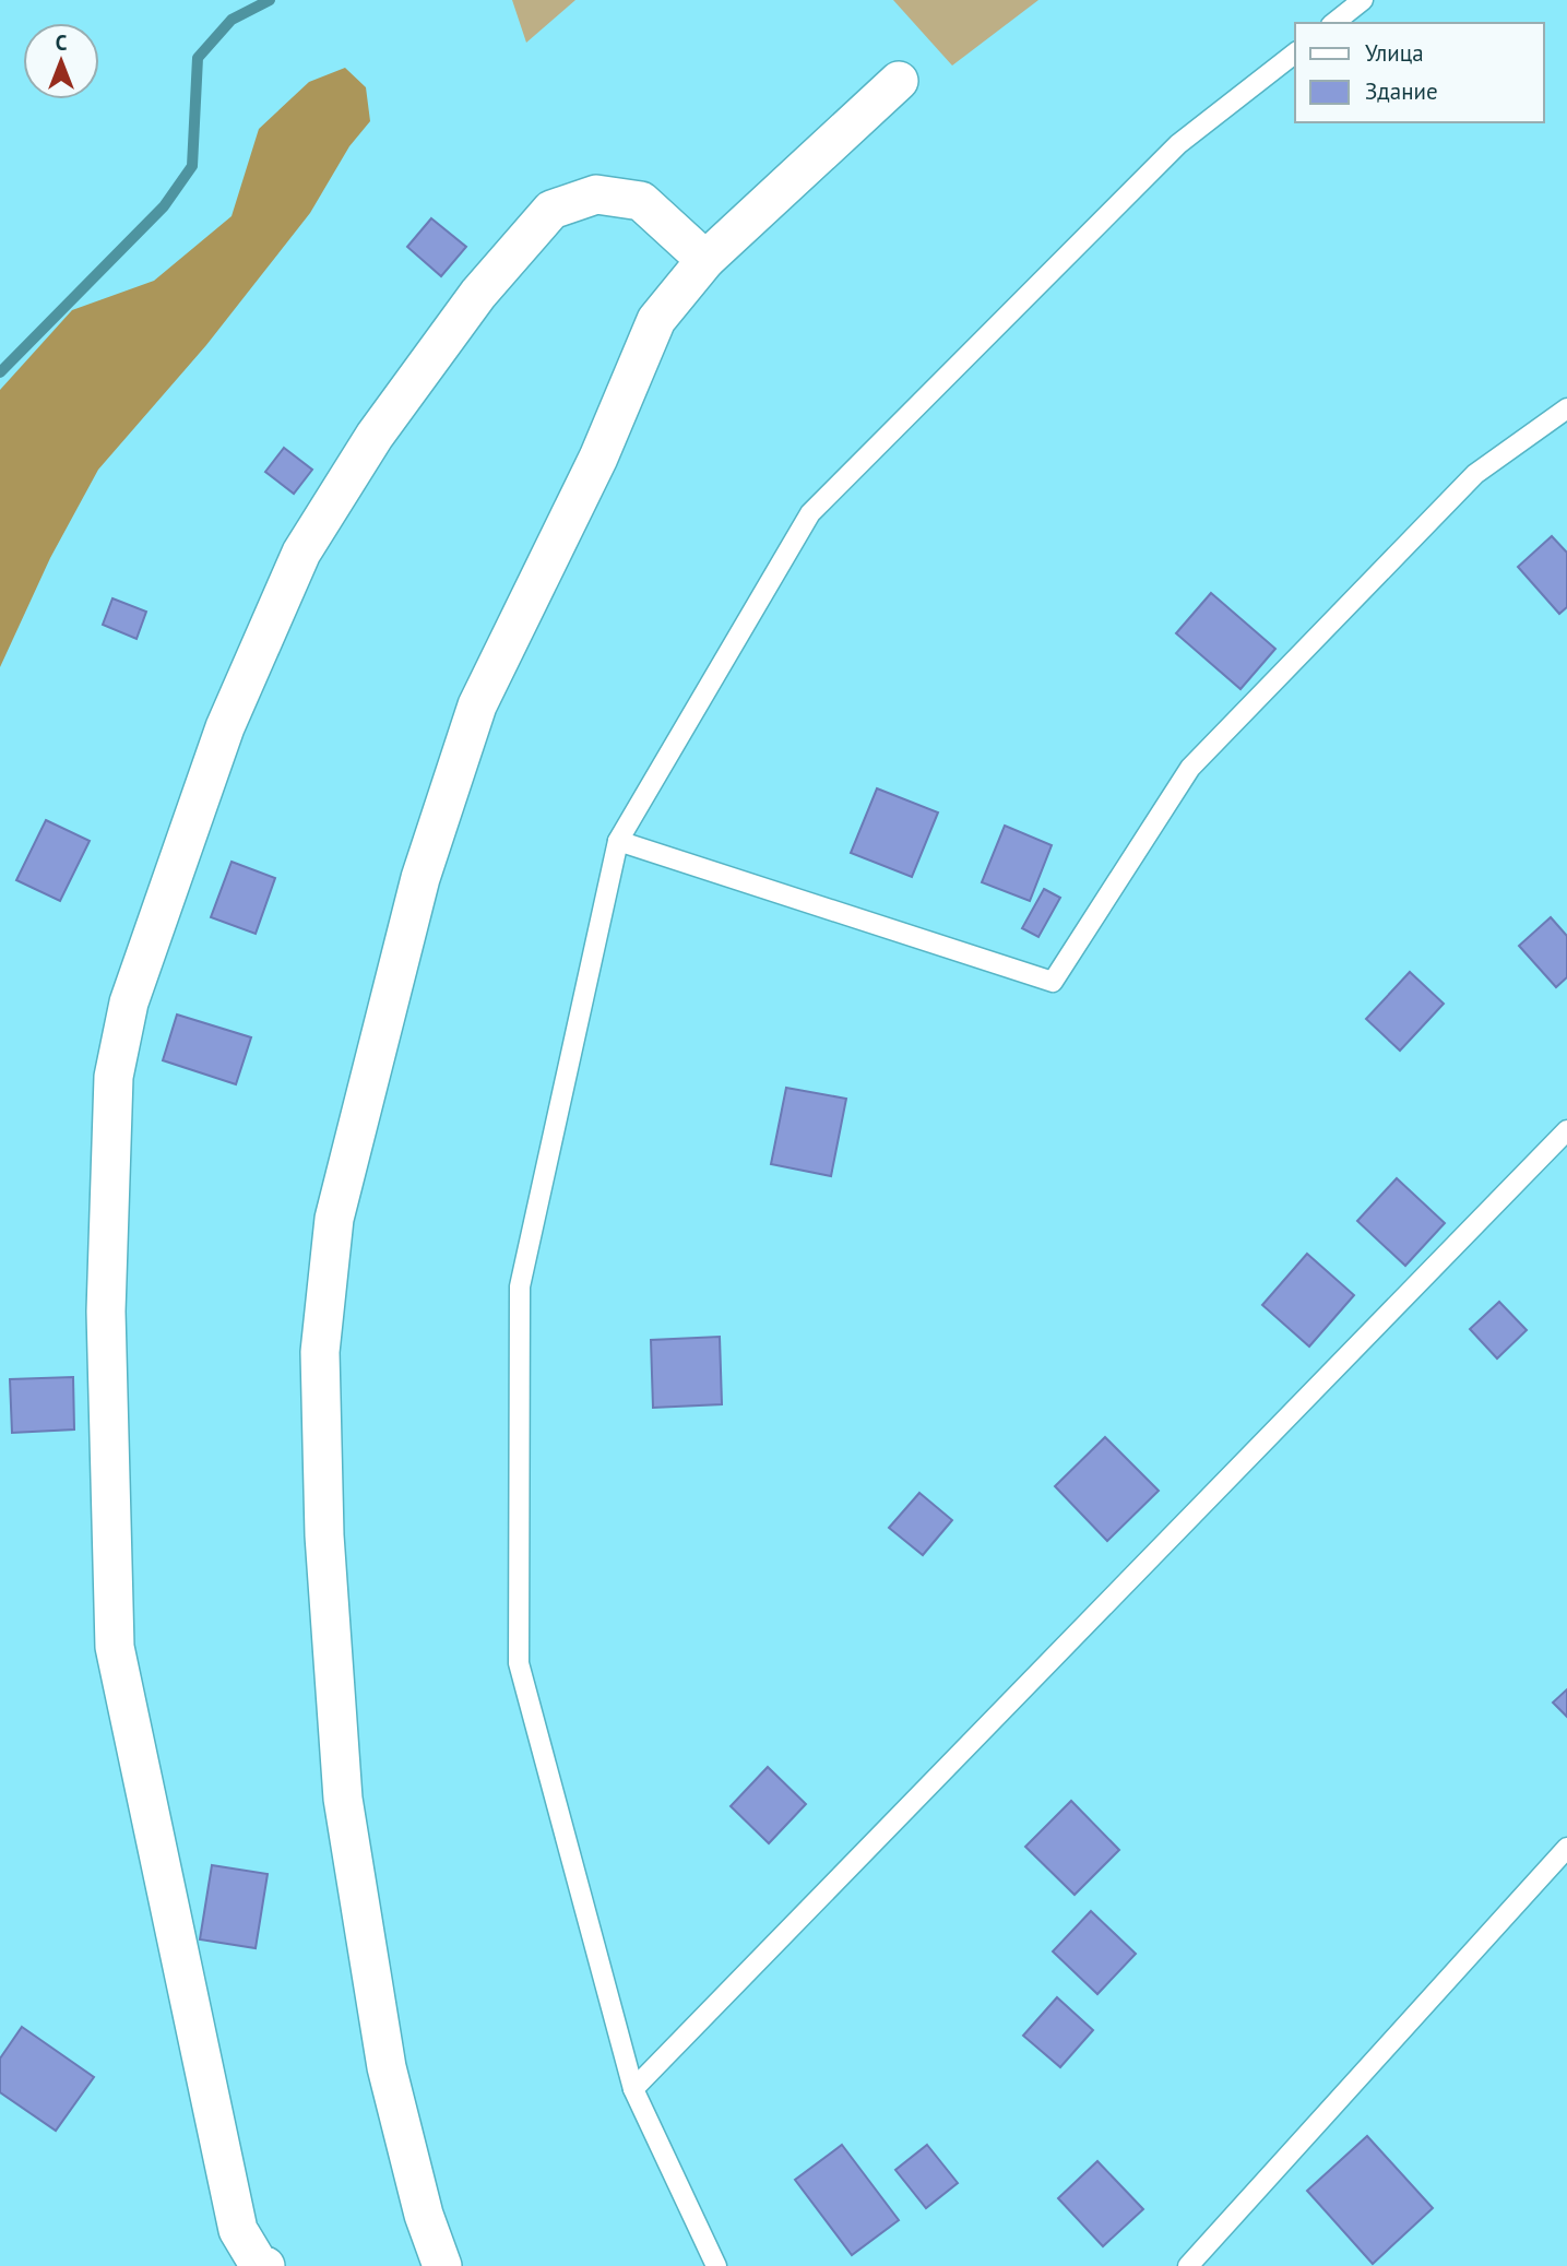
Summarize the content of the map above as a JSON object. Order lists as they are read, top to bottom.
{
  "legend": ["Улица", "Здание"],
  "north": "top"
}
